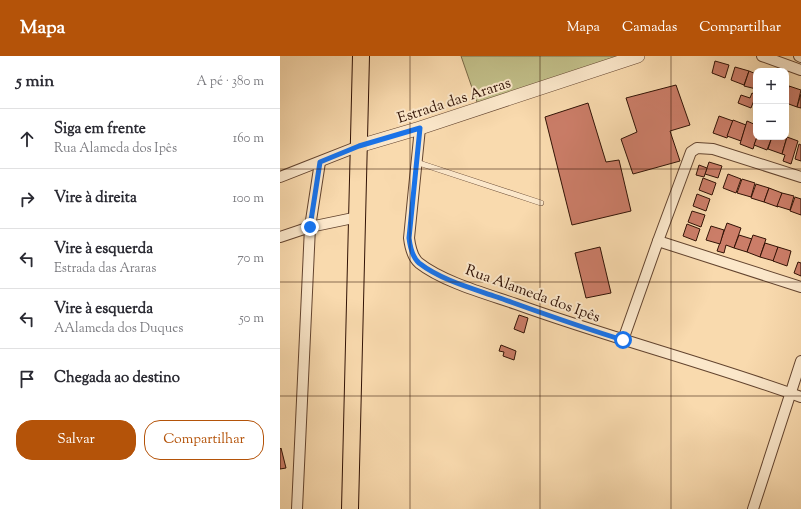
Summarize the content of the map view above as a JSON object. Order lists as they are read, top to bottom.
{
  "streets": {
    "street": ["Estrada das Araras", "Rua Alameda dos Ipês"]
  },
  "page": {
    "header": "Mapa",
    "nav": ["Mapa", "Camadas", "Compartilhar"],
    "heading": ["5 min", "A pé · 380 m"],
    "map_buttons": ["+", "−"],
    "list": [
      ["Siga em frente", "Rua Alameda dos Ipês", "160 m"],
      ["Vire à direita", "100 m"],
      ["Vire à esquerda", "Estrada das Araras", "70 m"],
      ["Vire à esquerda", "AAlameda dos Duques", "50 m"],
      "Chegada ao destino"
    ],
    "buttons": ["Salvar", "Compartilhar"]
  }
}
